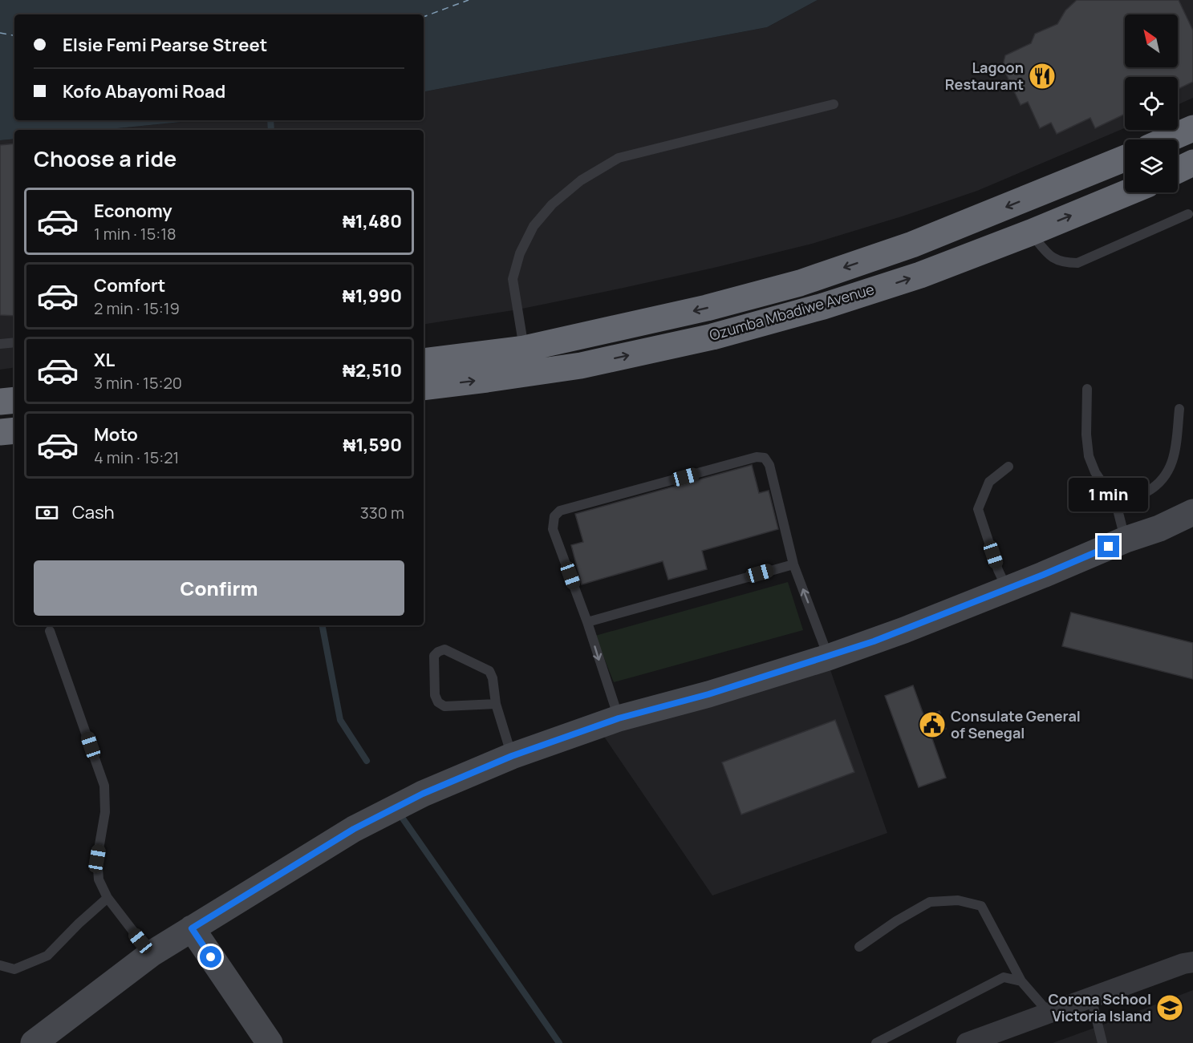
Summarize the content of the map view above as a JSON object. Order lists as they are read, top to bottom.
{
  "streets": {
    "highway": ["Ozumba Mbadiwe Avenue"]
  },
  "places": {
    "restaurant": ["Lagoon Restaurant"],
    "public building": ["Consulate General of Senegal"],
    "school or university": ["Corona School Victoria Island"]
  },
  "north": "top left",
  "page": {
    "banner": ["Elsie Femi Pearse Street", "Kofo Abayomi Road"],
    "heading": "Choose a ride",
    "list": [
      {
        "name": "Economy",
        "note": "1 min · 15:18",
        "value": "₦1,480"
      },
      {
        "name": "Comfort",
        "note": "2 min · 15:19",
        "value": "₦1,990"
      },
      {
        "name": "XL",
        "note": "3 min · 15:20",
        "value": "₦2,510"
      },
      {
        "name": "Moto",
        "note": "4 min · 15:21",
        "value": "₦1,590"
      }
    ],
    "bubble": "1 min",
    "pay": ["Cash", "330 m"],
    "buttons": "Confirm"
  }
}
